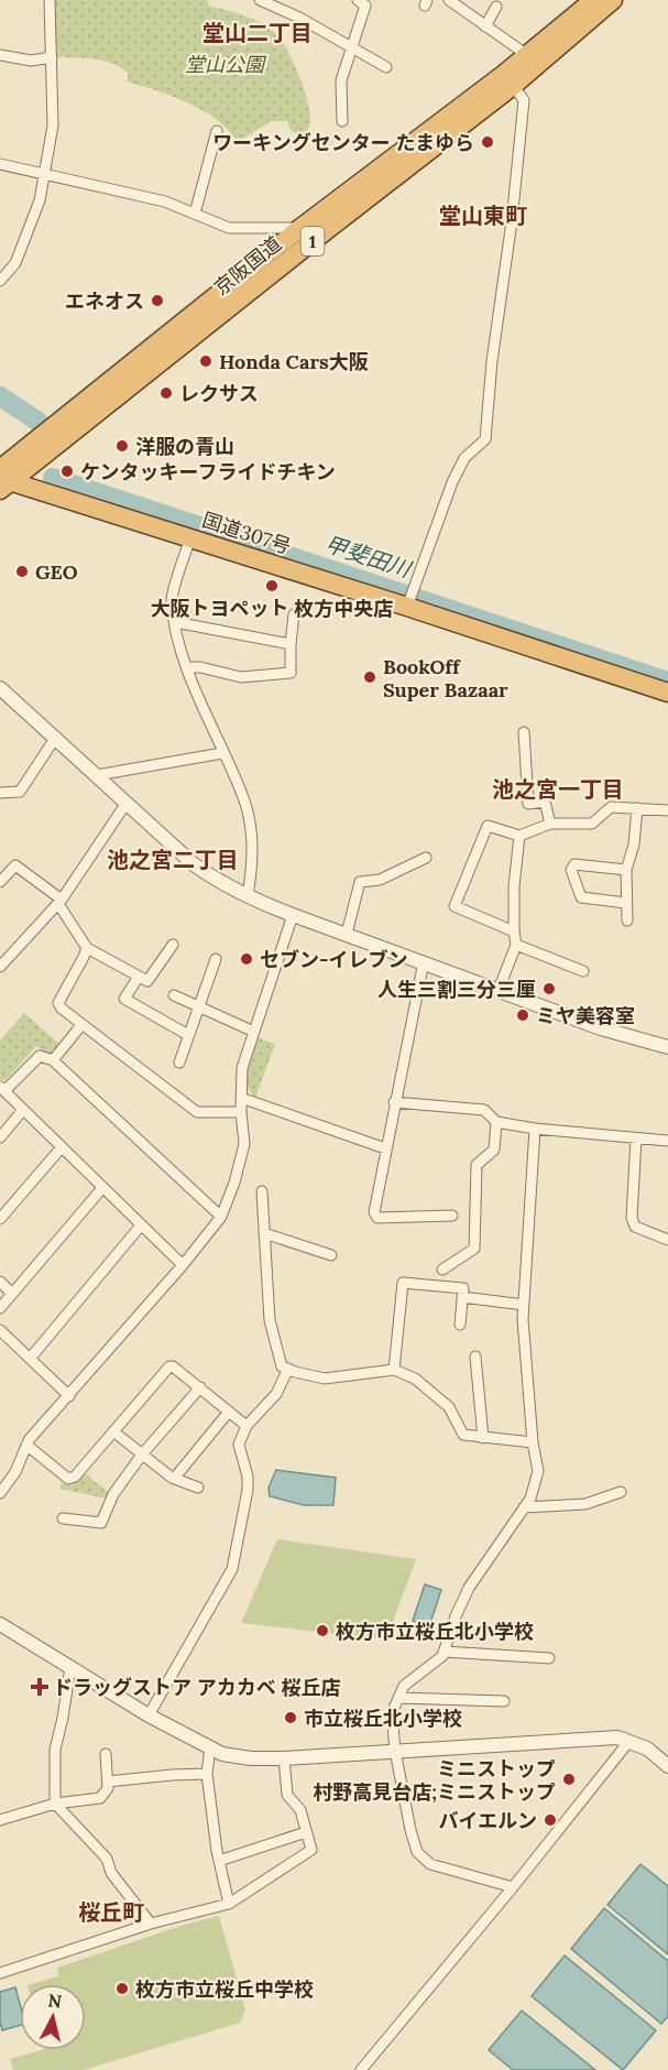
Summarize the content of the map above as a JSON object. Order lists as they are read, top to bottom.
{
  "streets": {
    "highway": ["1", "京阪国道", "国道307号"]
  },
  "crossings": [
    ["京阪国道", "国道307号"]
  ],
  "districts": [
    "堂山二丁目",
    "堂山東町",
    "池之宮一丁目",
    "池之宮二丁目",
    "桜丘町"
  ],
  "water": ["甲斐田川"],
  "parks": ["堂山公園"],
  "places": {
    "other": [
      "ワーキングセンター たまゆら",
      "エネオス",
      "Honda Cars大阪",
      "レクサス",
      "洋服の青山",
      "ケンタッキーフライドチキン",
      "GEO",
      "大阪トヨペット 枚方中央店",
      "BookOff Super Bazaar",
      "セブン-イレブン",
      "人生三割三分三厘",
      "ミヤ美容室",
      "枚方市立桜丘北小学校",
      "市立桜丘北小学校",
      "ミニストップ 村野高見台店;ミニストップ",
      "バイエルン",
      "枚方市立桜丘中学校"
    ],
    "health": ["ドラッグストア アカカベ 桜丘店"]
  },
  "north": "top"
}
